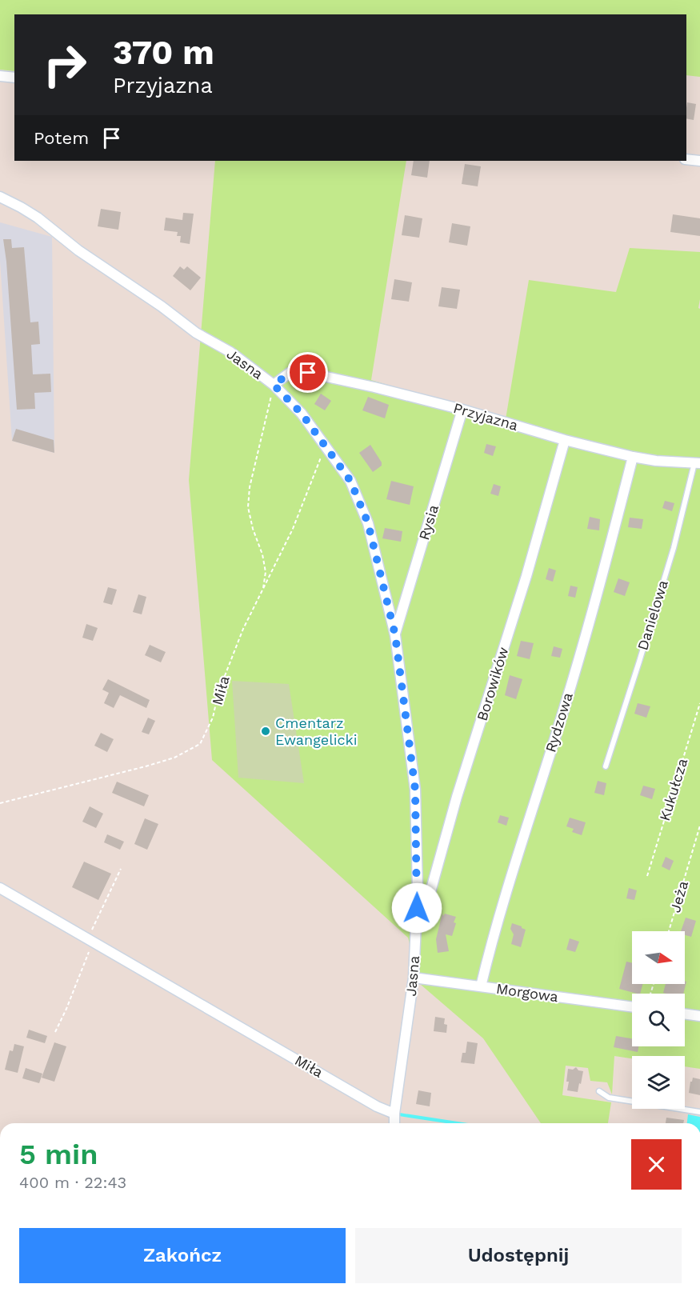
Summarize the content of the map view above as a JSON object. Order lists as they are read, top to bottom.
{
  "streets": {
    "street": [
      "Jasna",
      "Przyjazna",
      "Rysia",
      "Borowików",
      "Miła",
      "Rydzowa",
      "Morgowa"
    ],
    "lane": ["Danielowa"],
    "path": ["Kukułcza", "Jeża"]
  },
  "crossings": [
    ["Jasna", "Przyjazna"],
    ["Jasna", "Rysia"],
    ["Jasna", "Borowików"],
    ["Jasna", "Miła"],
    ["Jasna", "Morgowa"],
    ["Przyjazna", "Rysia"],
    ["Przyjazna", "Danielowa"],
    ["Przyjazna", "Borowików"],
    ["Przyjazna", "Rydzowa"],
    ["Rydzowa", "Morgowa"]
  ],
  "places": ["Cmentarz Ewangelicki"],
  "north": "right",
  "page": {
    "turn": ["370 m", "Przyjazna"],
    "then": "Potem",
    "heading": ["5 min", "400 m · 22:43"],
    "buttons": ["Zakończ", "Udostępnij"]
  }
}
